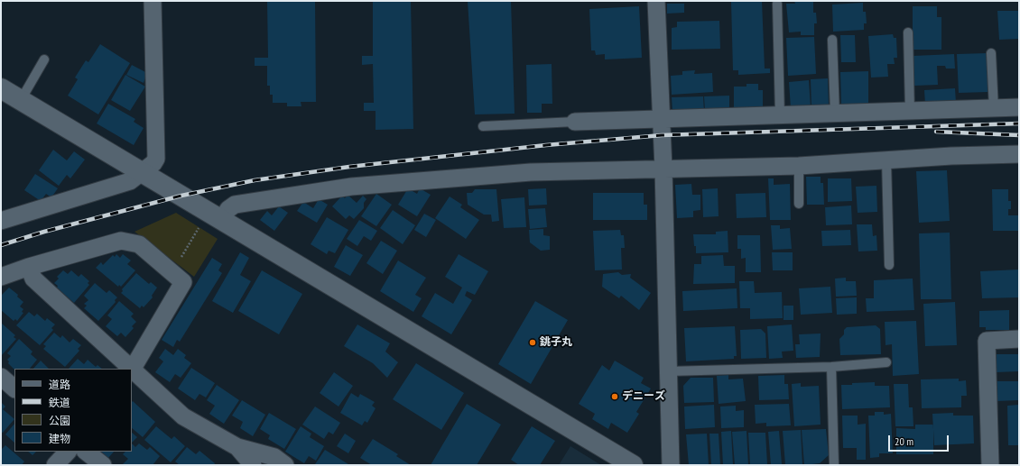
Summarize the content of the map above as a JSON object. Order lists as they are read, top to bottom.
{
  "places": ["銚子丸", "デニーズ"],
  "legend": [
    "道路",
    "鉄道",
    "公園",
    "建物"
  ],
  "scale_bar": "20 m"
}
